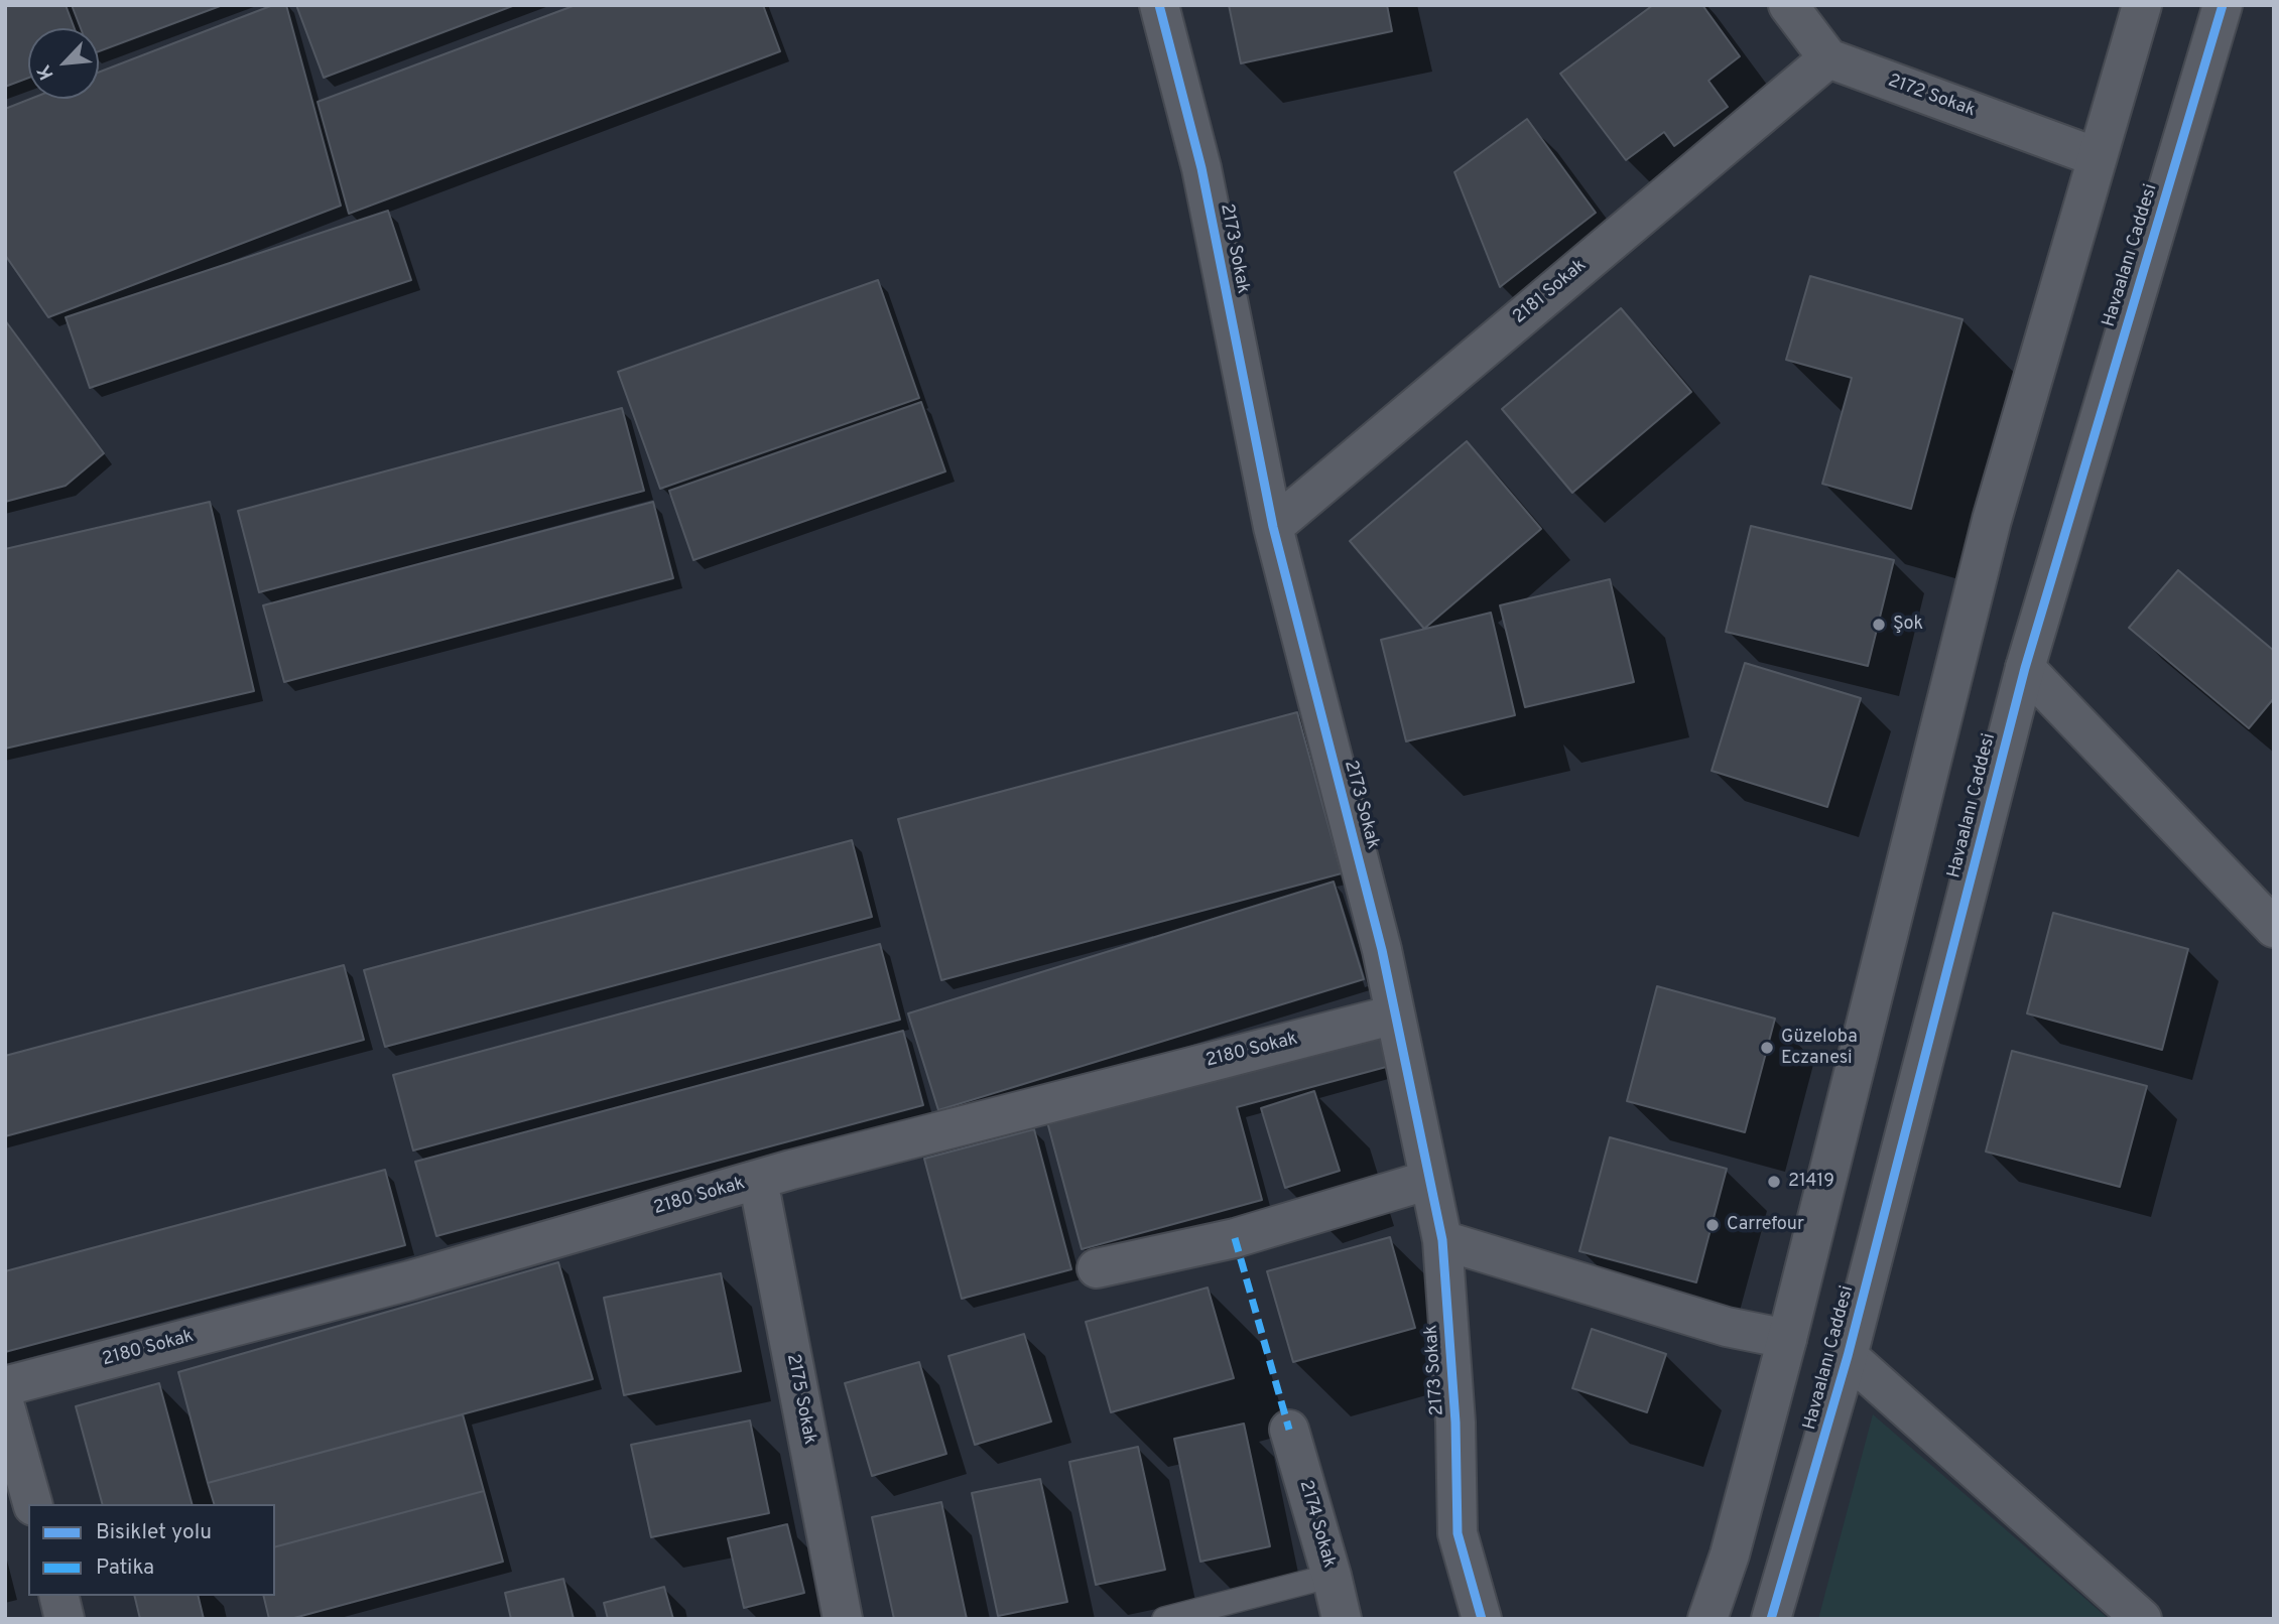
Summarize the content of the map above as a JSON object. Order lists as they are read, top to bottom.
{
  "streets": {
    "street": [
      "2172 Sokak",
      "2173 Sokak",
      "Havaalanı Caddesi",
      "2181 Sokak",
      "2180 Sokak",
      "2175 Sokak",
      "2174 Sokak"
    ]
  },
  "crossings": [
    ["2172 Sokak", "2181 Sokak"],
    ["2173 Sokak", "2181 Sokak"],
    ["2173 Sokak", "2180 Sokak"],
    ["2180 Sokak", "2175 Sokak"]
  ],
  "places": [
    "Şok",
    "Güzeloba Eczanesi",
    "21419",
    "Carrefour"
  ],
  "legend": ["Bisiklet yolu", "Patika"],
  "north": "bottom left"
}
